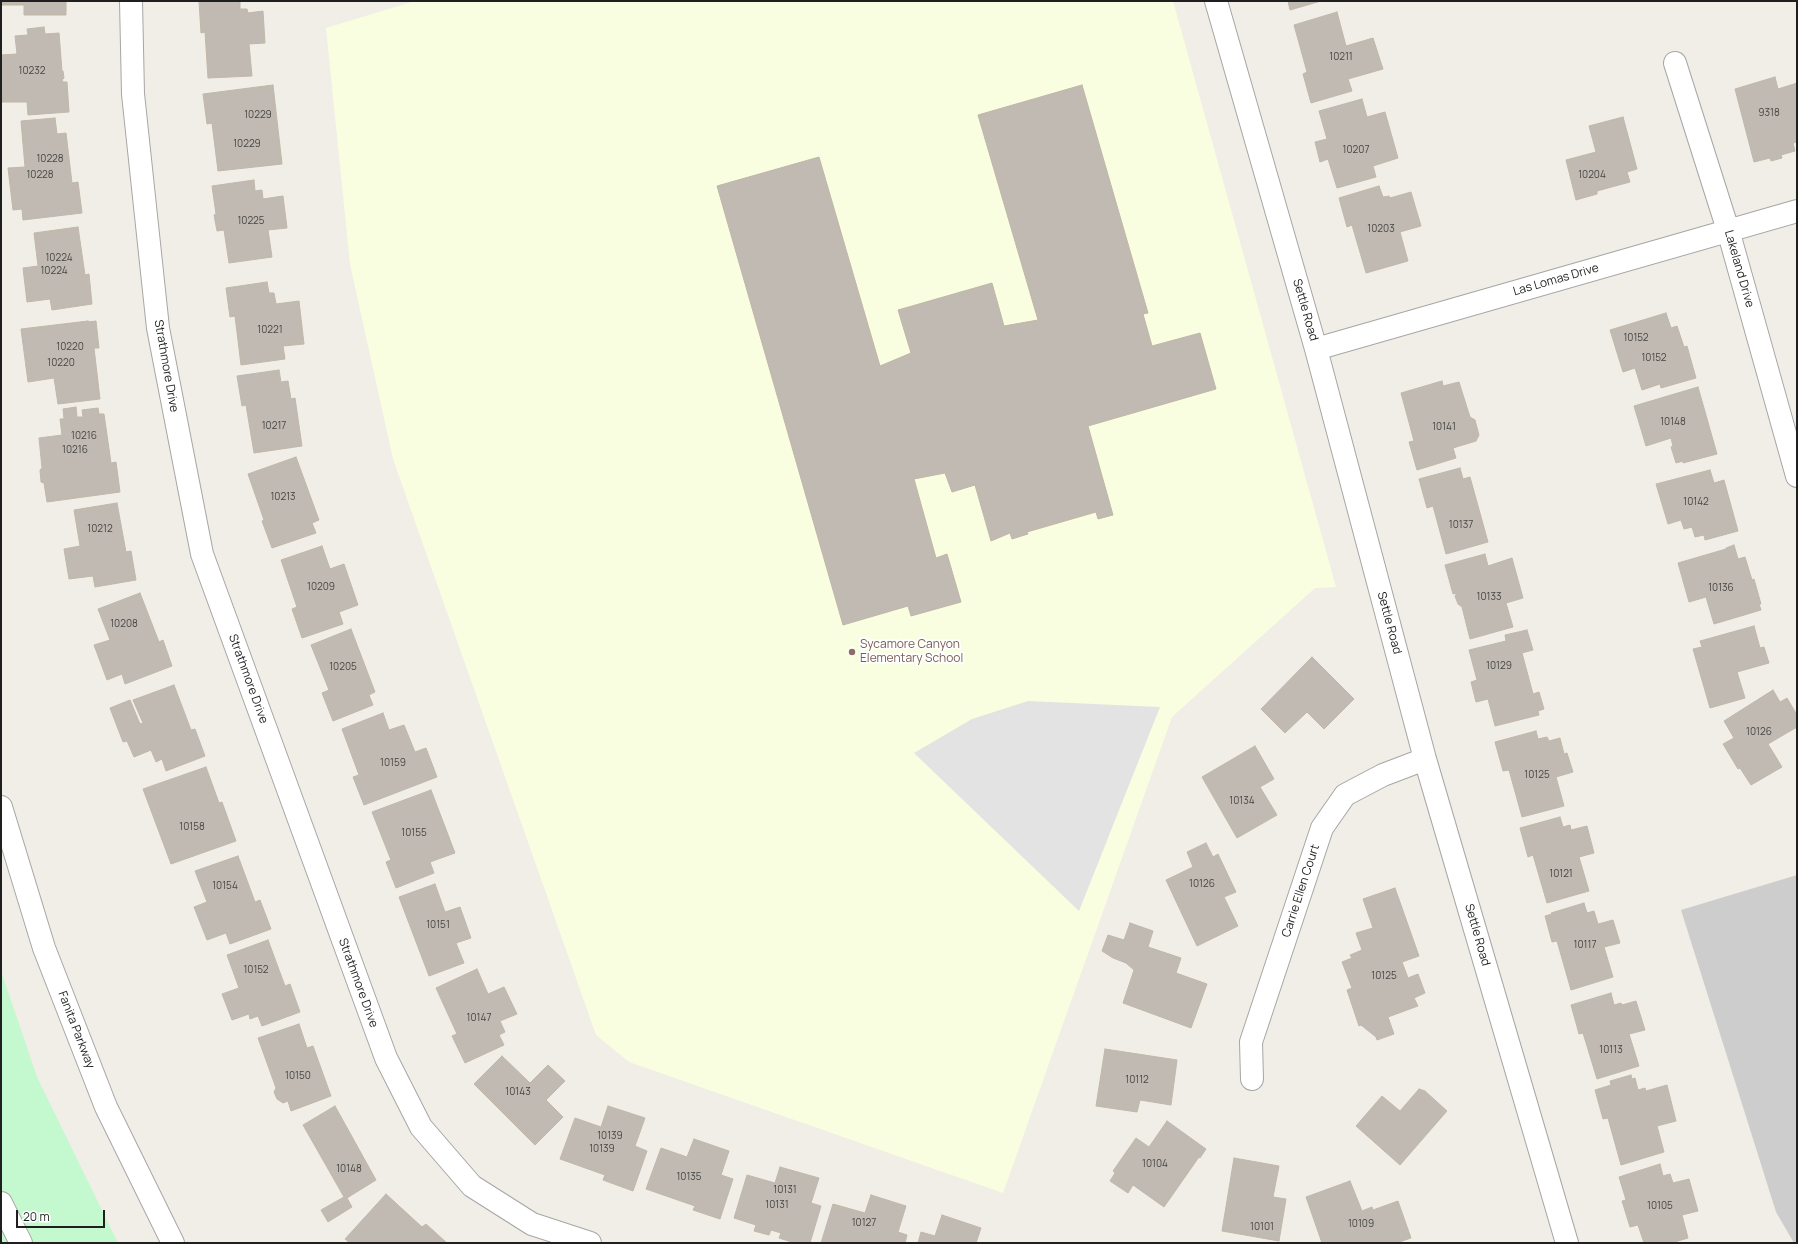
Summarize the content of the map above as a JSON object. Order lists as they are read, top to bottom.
{
  "streets": {
    "street": [
      "Lakeland Drive",
      "Las Lomas Drive",
      "Settle Road",
      "Strathmore Drive",
      "Carrie Ellen Court",
      "Fanita Parkway"
    ]
  },
  "crossings": [
    ["Lakeland Drive", "Las Lomas Drive"],
    ["Las Lomas Drive", "Settle Road"],
    ["Settle Road", "Carrie Ellen Court"]
  ],
  "places": ["Sycamore Canyon Elementary School"],
  "house_numbers": [
    "10211",
    "10232",
    "9318",
    "10229",
    "10229",
    "10207",
    "10228",
    "10228",
    "10204",
    "10225",
    "10203",
    "10224",
    "10224",
    "10221",
    "10152",
    "10220",
    "10152",
    "10220",
    "10148",
    "10217",
    "10141",
    "10216",
    "10216",
    "10213",
    "10142",
    "10137",
    "10212",
    "10209",
    "10136",
    "10133",
    "10208",
    "10129",
    "10205",
    "10126",
    "10159",
    "10125",
    "10134",
    "10158",
    "10155",
    "10121",
    "10126",
    "10154",
    "10151",
    "10117",
    "10152",
    "10125",
    "10147",
    "10113",
    "10150",
    "10112",
    "10143",
    "10139",
    "10139",
    "10104",
    "10148",
    "10135",
    "10131",
    "10131",
    "10105",
    "10127",
    "10109",
    "10101"
  ],
  "scale_bar": "20 m"
}
